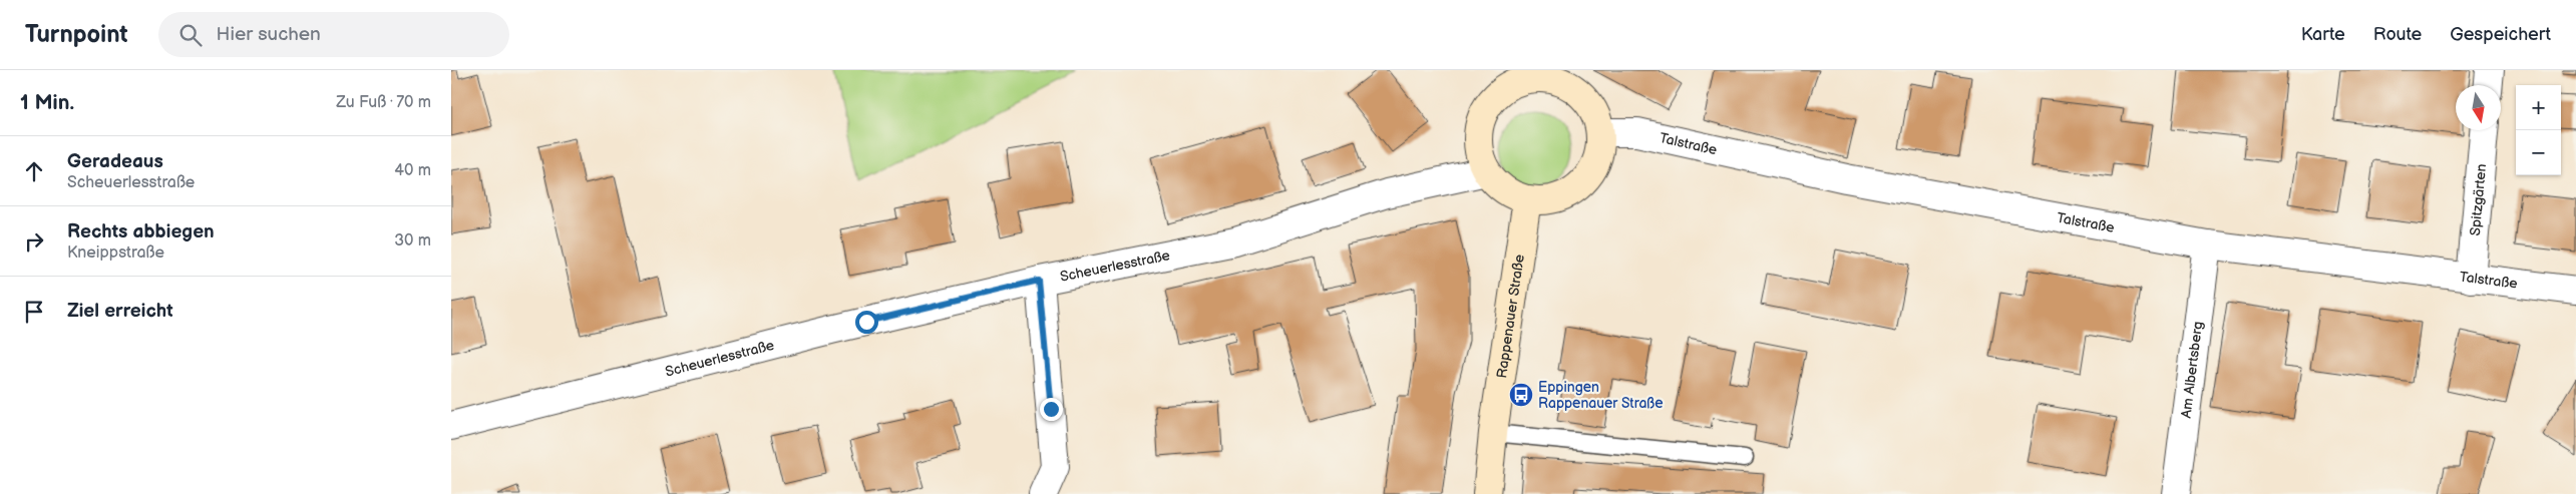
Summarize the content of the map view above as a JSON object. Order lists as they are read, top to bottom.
{
  "streets": {
    "street": [
      "Talstraße",
      "Spitzgärten",
      "Scheuerlesstraße",
      "Rappenauer Straße",
      "Am Albertsberg"
    ]
  },
  "crossings": [
    ["Talstraße", "Spitzgärten"],
    ["Talstraße", "Scheuerlesstraße"],
    ["Talstraße", "Rappenauer Straße"],
    ["Talstraße", "Am Albertsberg"],
    ["Scheuerlesstraße", "Rappenauer Straße"]
  ],
  "places": {
    "bus stop": ["Eppingen Rappenauer Straße"]
  },
  "north": "bottom",
  "page": {
    "header": "Turnpoint",
    "search": "Hier suchen",
    "nav": ["Karte", "Route", "Gespeichert"],
    "heading": ["1 Min.", "Zu Fuß · 70 m"],
    "map_buttons": ["+", "−"],
    "list": [
      ["Geradeaus", "Scheuerlesstraße", "40 m"],
      ["Rechts abbiegen", "Kneippstraße", "30 m"],
      "Ziel erreicht"
    ]
  }
}
